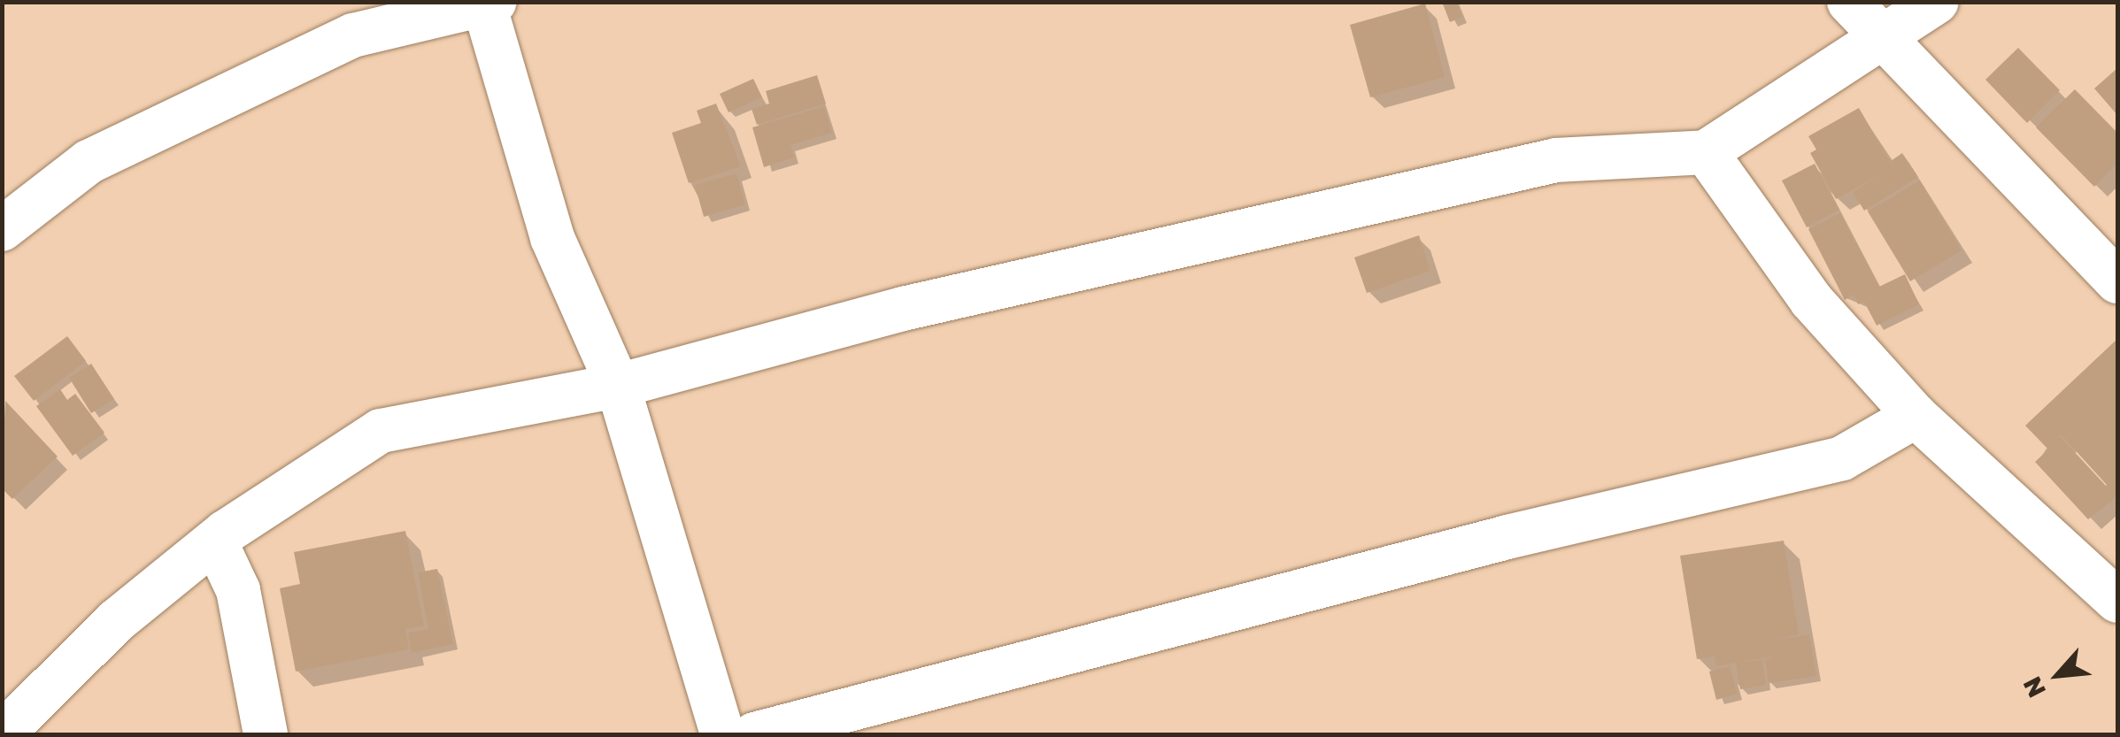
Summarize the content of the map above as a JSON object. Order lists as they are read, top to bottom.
{
  "north": "bottom left"
}
